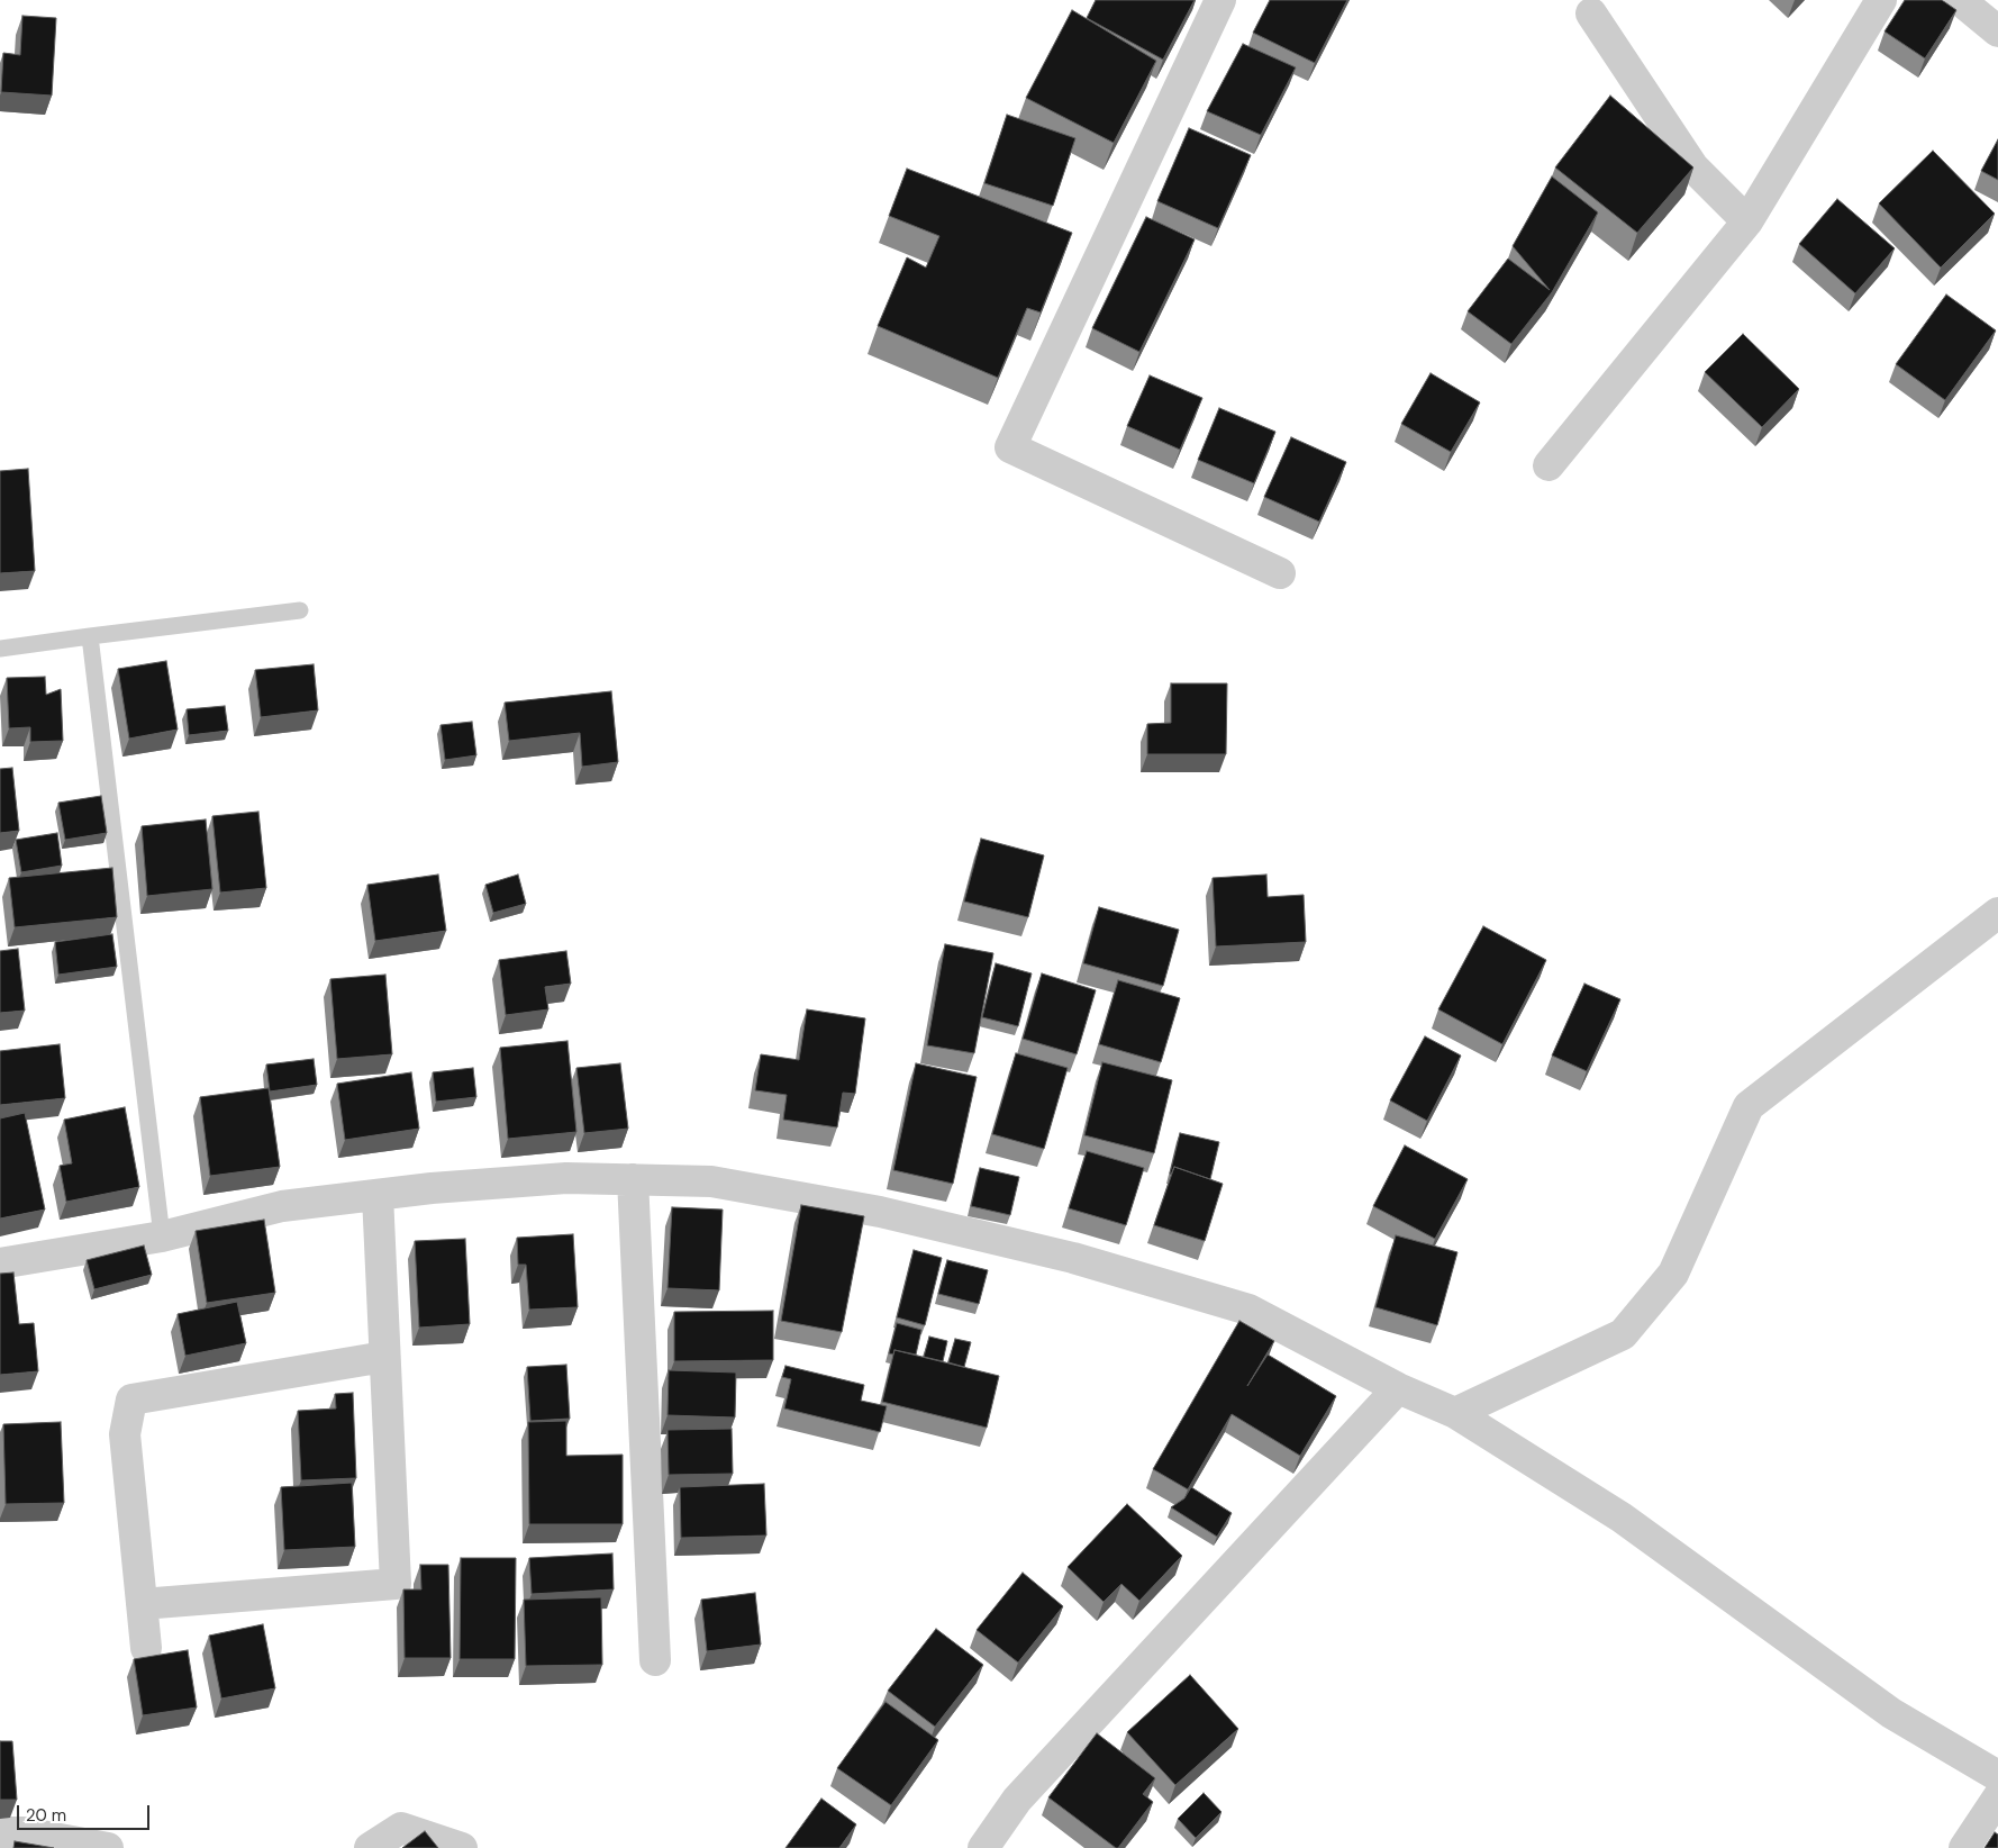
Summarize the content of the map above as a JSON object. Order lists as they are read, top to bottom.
{
  "scale_bar": "20 m"
}
